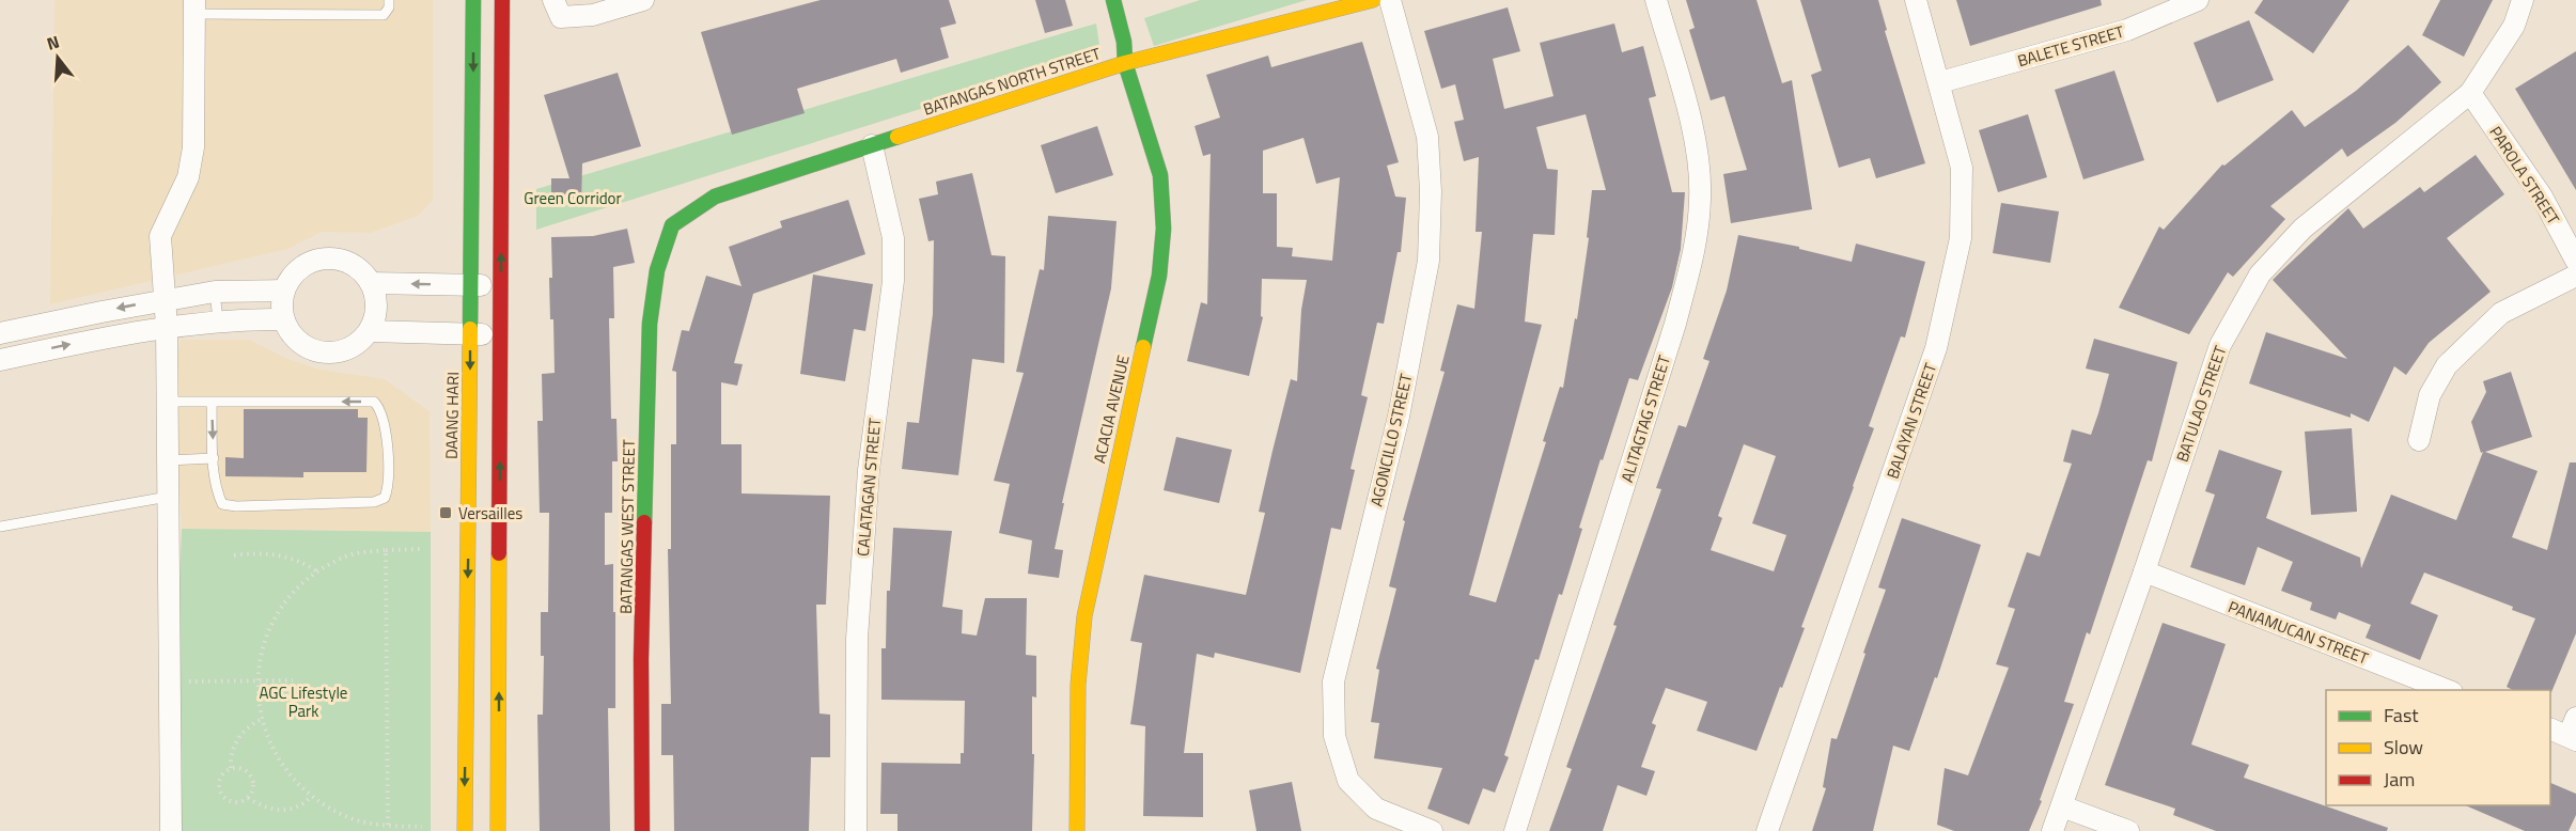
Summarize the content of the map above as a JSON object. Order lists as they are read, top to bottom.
{
  "streets": {
    "street": [
      "BALETE STREET",
      "BATANGAS NORTH STREET",
      "PAROLA STREET",
      "BATULAO STREET",
      "ACACIA AVENUE",
      "DAANG HARI",
      "ALITAGTAG STREET",
      "BALAYAN STREET",
      "AGONCILLO STREET",
      "CALATAGAN STREET",
      "BATANGAS WEST STREET",
      "PANAMUCAN STREET"
    ]
  },
  "crossings": [
    ["BALETE STREET", "BALAYAN STREET"],
    ["BATANGAS NORTH STREET", "ACACIA AVENUE"],
    ["BATANGAS NORTH STREET", "CALATAGAN STREET"],
    ["BATANGAS NORTH STREET", "BATANGAS WEST STREET"],
    ["PAROLA STREET", "BATULAO STREET"],
    ["BATULAO STREET", "PANAMUCAN STREET"]
  ],
  "parks": ["Green Corridor", "AGC Lifestyle Park"],
  "places": {
    "transit": ["Versailles"]
  },
  "legend": ["Fast", "Slow", "Jam"],
  "north": "top"
}
